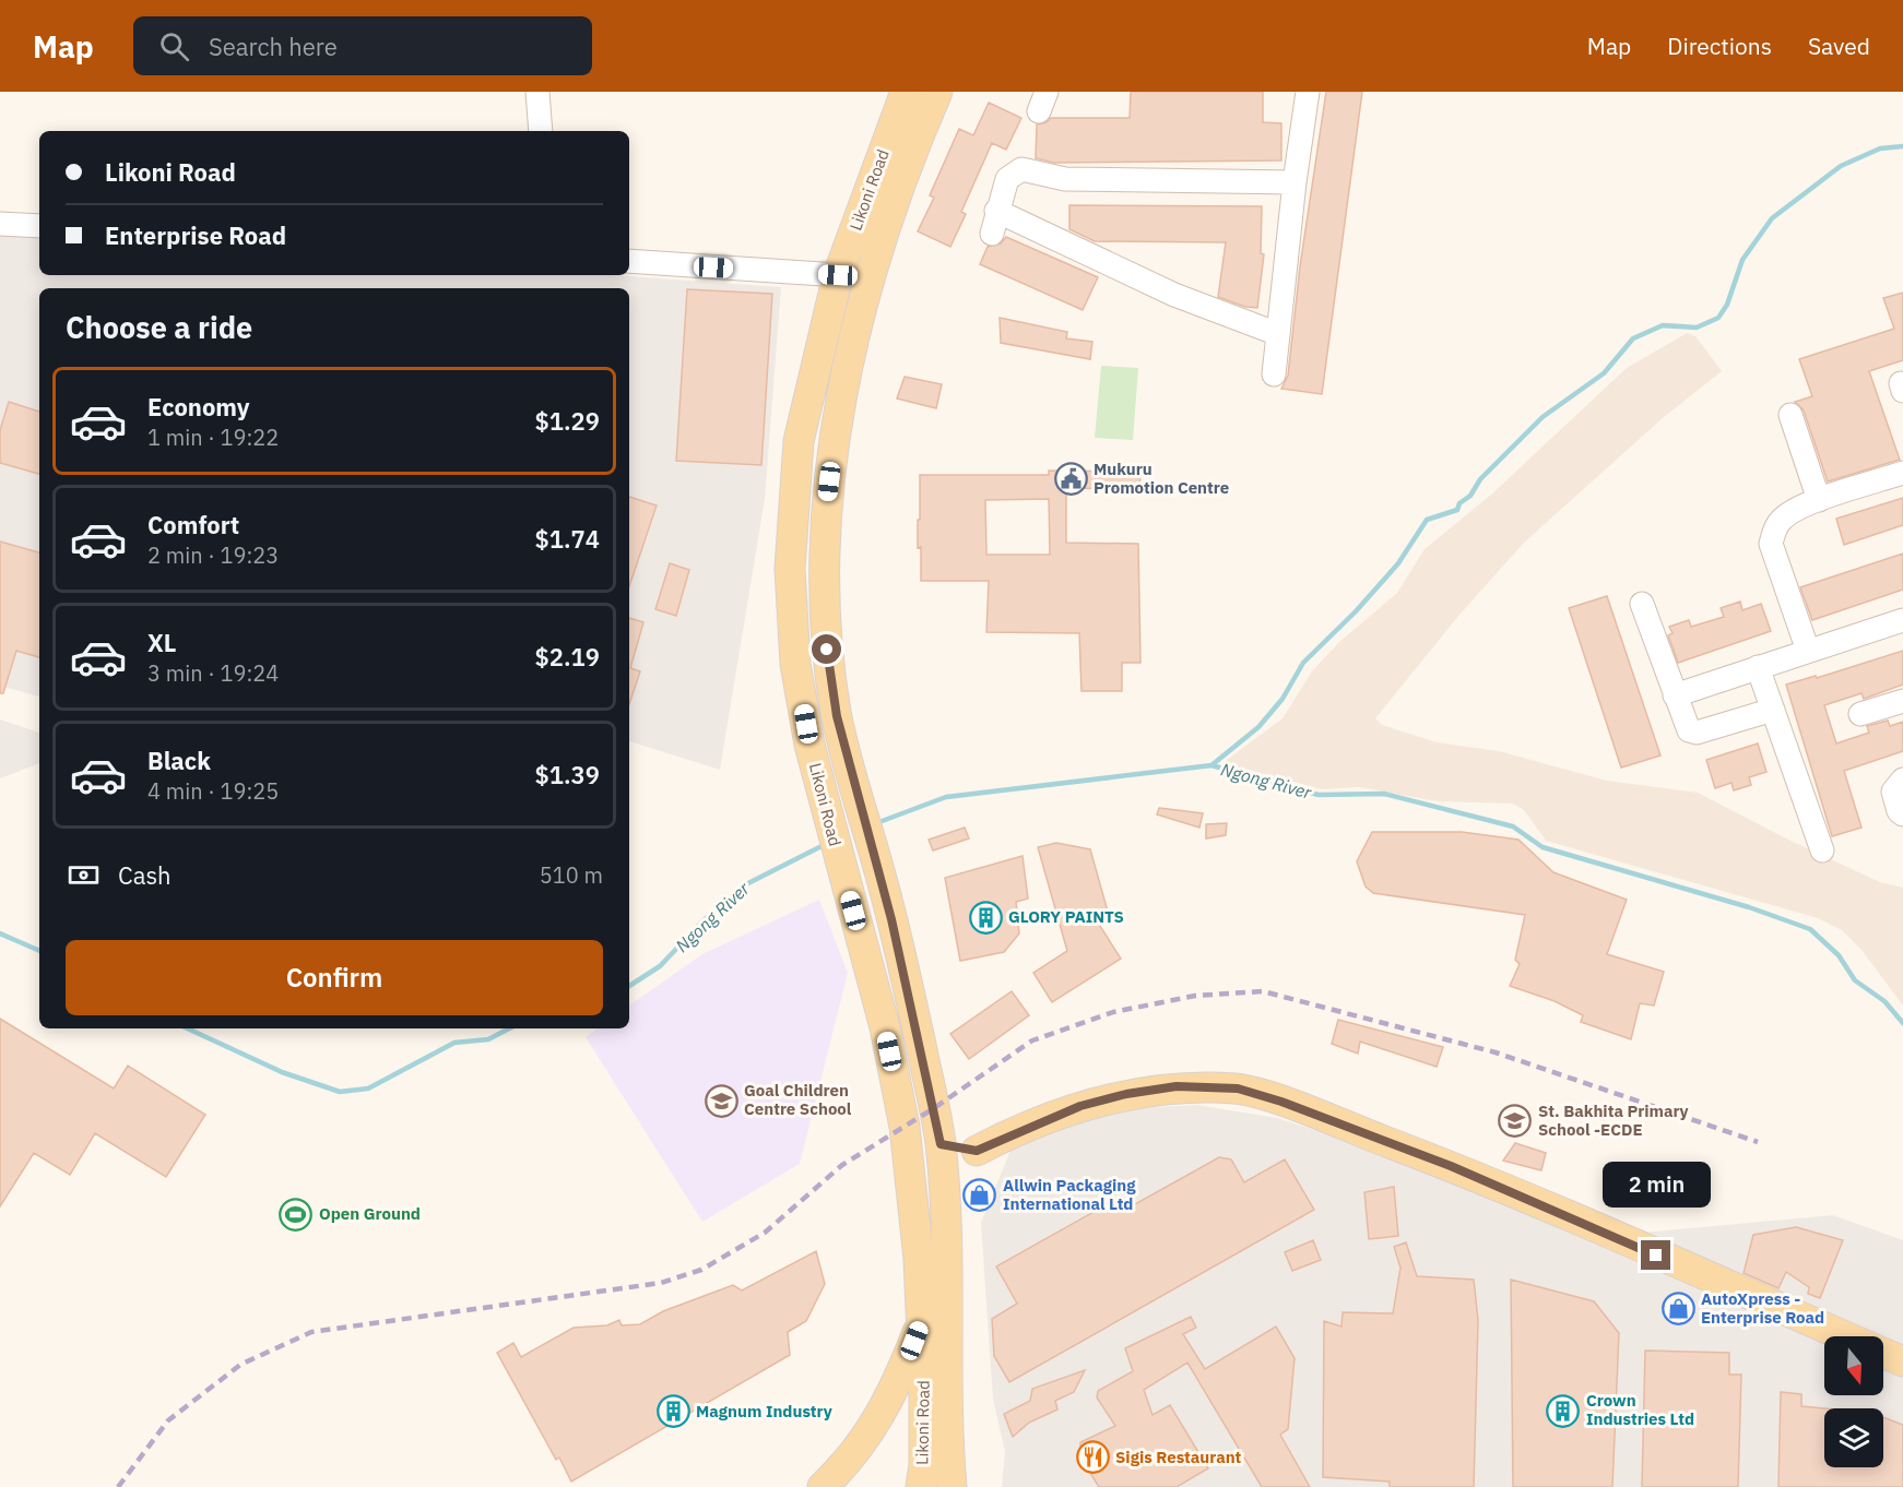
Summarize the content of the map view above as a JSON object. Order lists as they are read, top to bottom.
{
  "streets": {
    "main road": ["Likoni Road"]
  },
  "water": ["Ngong River"],
  "places": {
    "public building": ["Mukuru Promotion Centre"],
    "building": ["GLORY PAINTS", "Crown Industries Ltd", "Magnum Industry"],
    "school or university": ["Goal Children Centre School", "St. Bakhita Primary School -ECDE"],
    "shop": ["Allwin Packaging International Ltd", "AutoXpress - Enterprise Road"],
    "sports": ["Open Ground"],
    "restaurant": ["Sigis Restaurant"]
  },
  "north": "bottom",
  "page": {
    "header": "Map",
    "search": "Search here",
    "nav": ["Map", "Directions", "Saved"],
    "banner": ["Likoni Road", "Enterprise Road"],
    "heading": "Choose a ride",
    "list": [
      {
        "name": "Economy",
        "note": "1 min · 19:22",
        "value": "$1.29"
      },
      {
        "name": "Comfort",
        "note": "2 min · 19:23",
        "value": "$1.74"
      },
      {
        "name": "XL",
        "note": "3 min · 19:24",
        "value": "$2.19"
      },
      {
        "name": "Black",
        "note": "4 min · 19:25",
        "value": "$1.39"
      }
    ],
    "pay": ["Cash", "510 m"],
    "buttons": "Confirm",
    "bubble": "2 min"
  }
}
